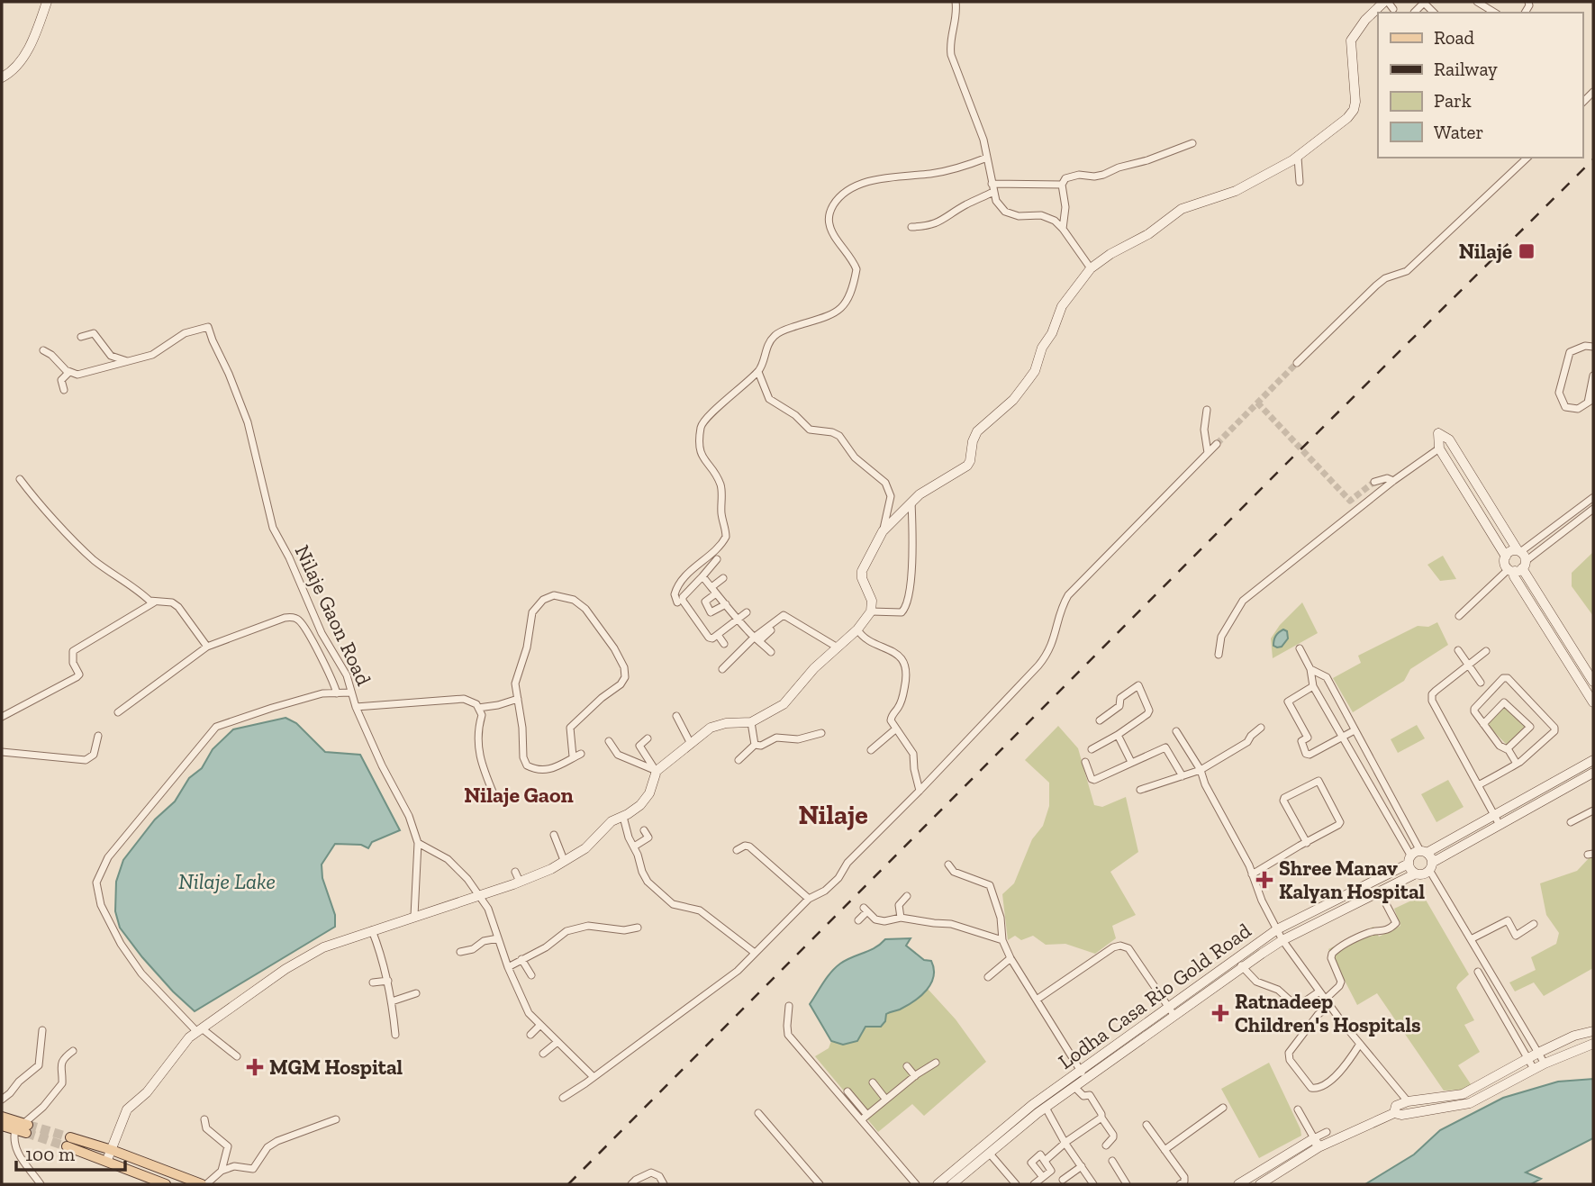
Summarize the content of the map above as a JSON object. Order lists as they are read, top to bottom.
{
  "streets": {
    "street": ["Nilaje Gaon Road", "Lodha Casa Rio Gold Road"]
  },
  "districts": ["Nilaje Gaon", "Nilaje"],
  "water": ["Nilaje Lake"],
  "places": {
    "transit": ["Nilaje"],
    "health": ["Shree Manav Kalyan Hospital", "Ratnadeep Children's Hospitals", "MGM Hospital"]
  },
  "legend": [
    "Road",
    "Railway",
    "Park",
    "Water"
  ],
  "scale_bar": "100 m"
}
